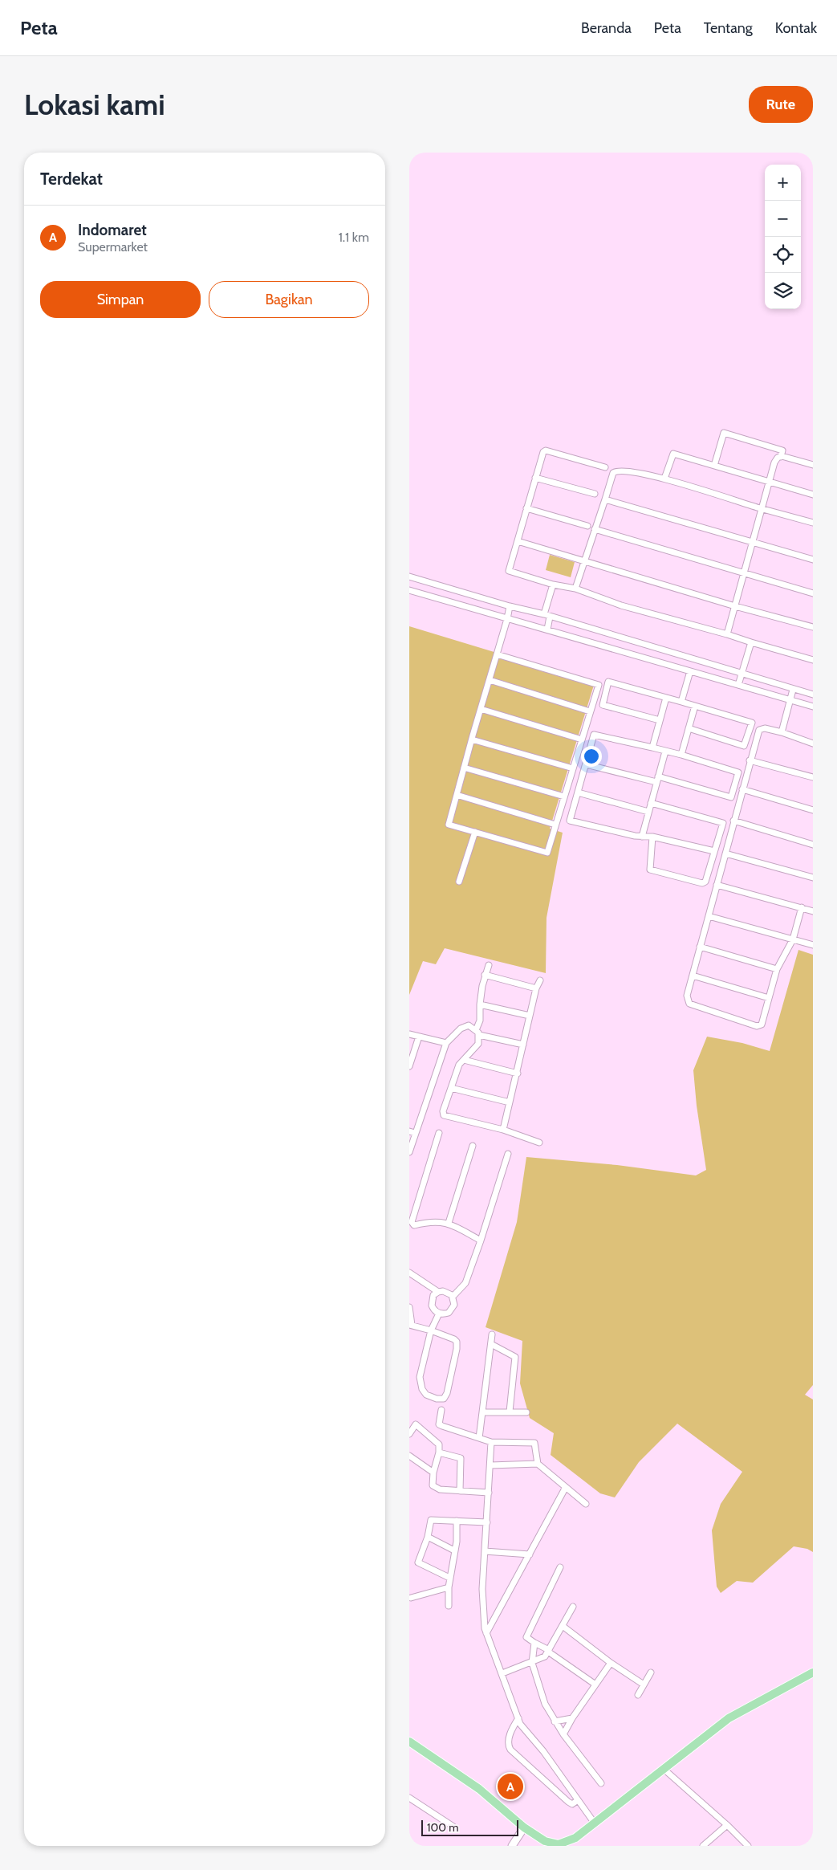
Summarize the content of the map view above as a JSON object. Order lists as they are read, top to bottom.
{
  "scale_bar": "100 m",
  "page": {
    "header": "Peta",
    "nav": [
      "Beranda",
      "Peta",
      "Tentang",
      "Kontak"
    ],
    "buttons": [
      "Rute",
      ["Simpan", "Bagikan"]
    ],
    "title": "Lokasi kami",
    "heading": "Terdekat",
    "map_buttons": ["+", "−"],
    "list": [
      {
        "mark": "A",
        "name": "Indomaret",
        "note": "Supermarket",
        "value": "1.1 km"
      }
    ],
    "pins": "A",
    "scale": "100 m"
  }
}
